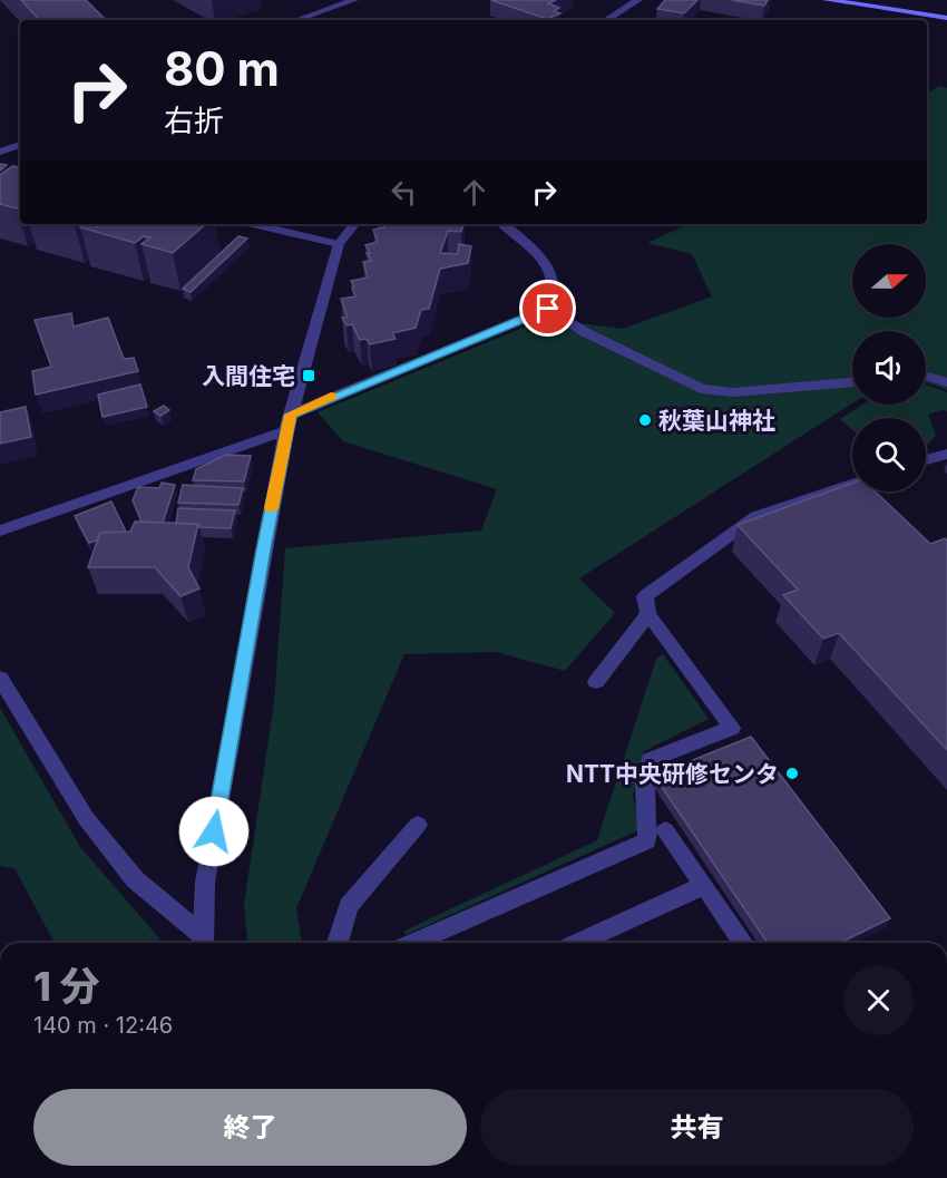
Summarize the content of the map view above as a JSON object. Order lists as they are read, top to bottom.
{
  "places": {
    "transit": ["入間住宅"],
    "other": ["秋葉山神社", "NTT中央研修センタ"]
  },
  "north": "right",
  "page": {
    "turn": ["80 m", "右折"],
    "heading": ["1 分", "140 m · 12:46"],
    "buttons": ["終了", "共有"]
  }
}
